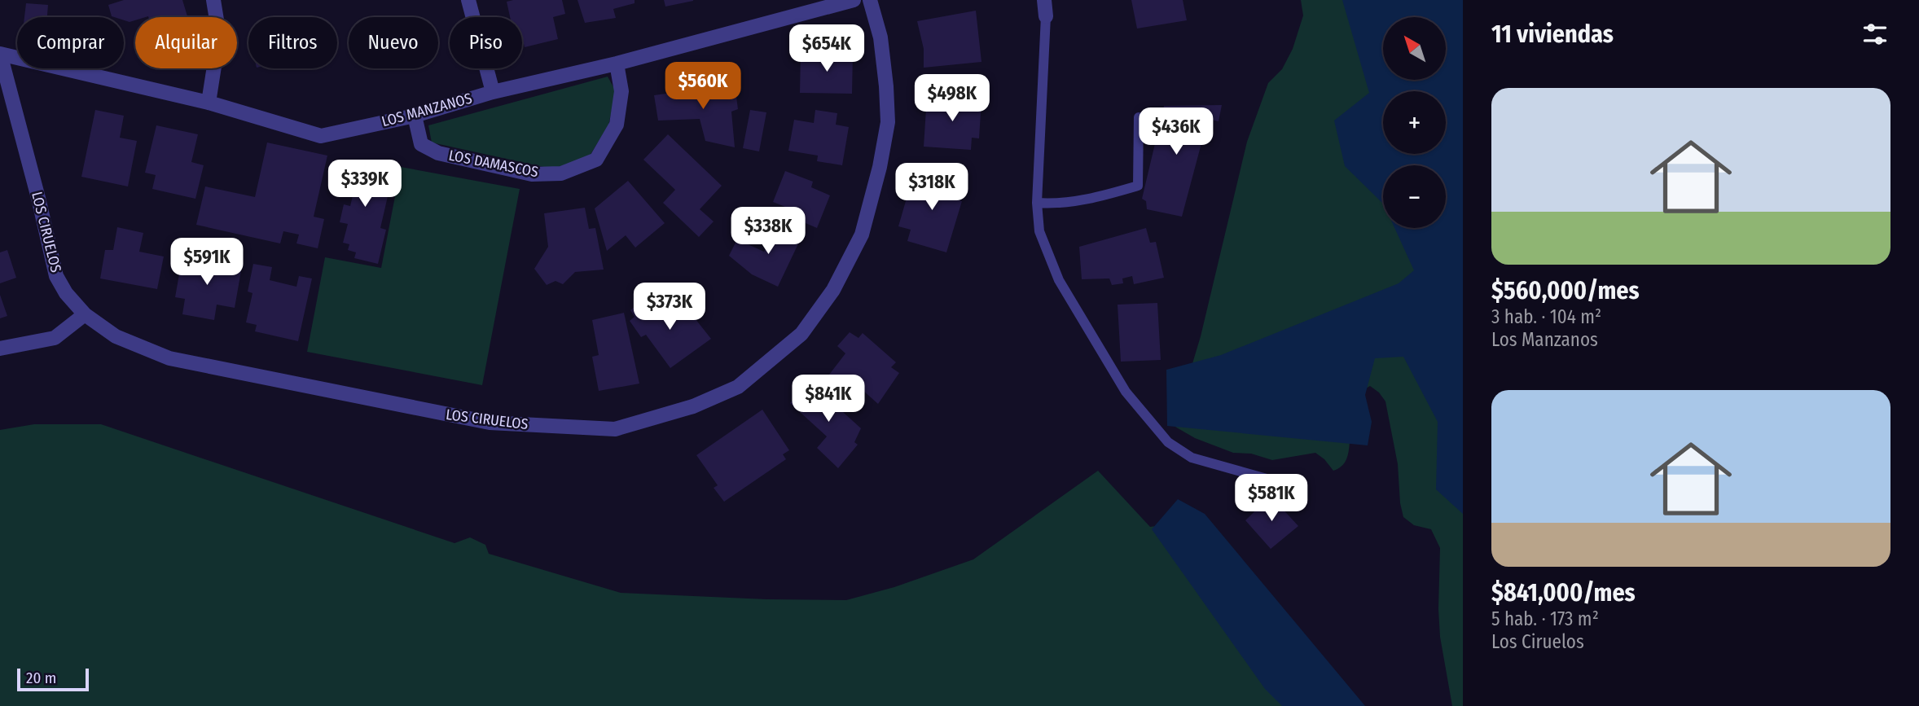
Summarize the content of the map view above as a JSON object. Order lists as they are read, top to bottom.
{
  "streets": {
    "street": ["LOS MANZANOS", "LOS DAMASCOS", "LOS CIRUELOS"]
  },
  "crossings": [
    ["LOS MANZANOS", "LOS DAMASCOS"],
    ["LOS MANZANOS", "LOS CIRUELOS"]
  ],
  "scale_bar": "20 m",
  "north": "top left",
  "page": {
    "heading": "11 viviendas",
    "map_buttons": ["+", "−"],
    "chip": [
      "Comprar",
      "Alquilar",
      "Filtros",
      "Nuevo",
      "Piso"
    ],
    "price": [
      "$654K",
      "$560K",
      "$498K",
      "$436K",
      "$339K",
      "$318K",
      "$338K",
      "$591K",
      "$373K",
      "$841K",
      "$581K"
    ],
    "list": [
      {
        "name": "$560,000/mes",
        "note": "3 hab. · 104 m² · Los Manzanos"
      },
      {
        "name": "$841,000/mes",
        "note": "5 hab. · 173 m² · Los Ciruelos"
      }
    ],
    "scale": "20 m"
  }
}
